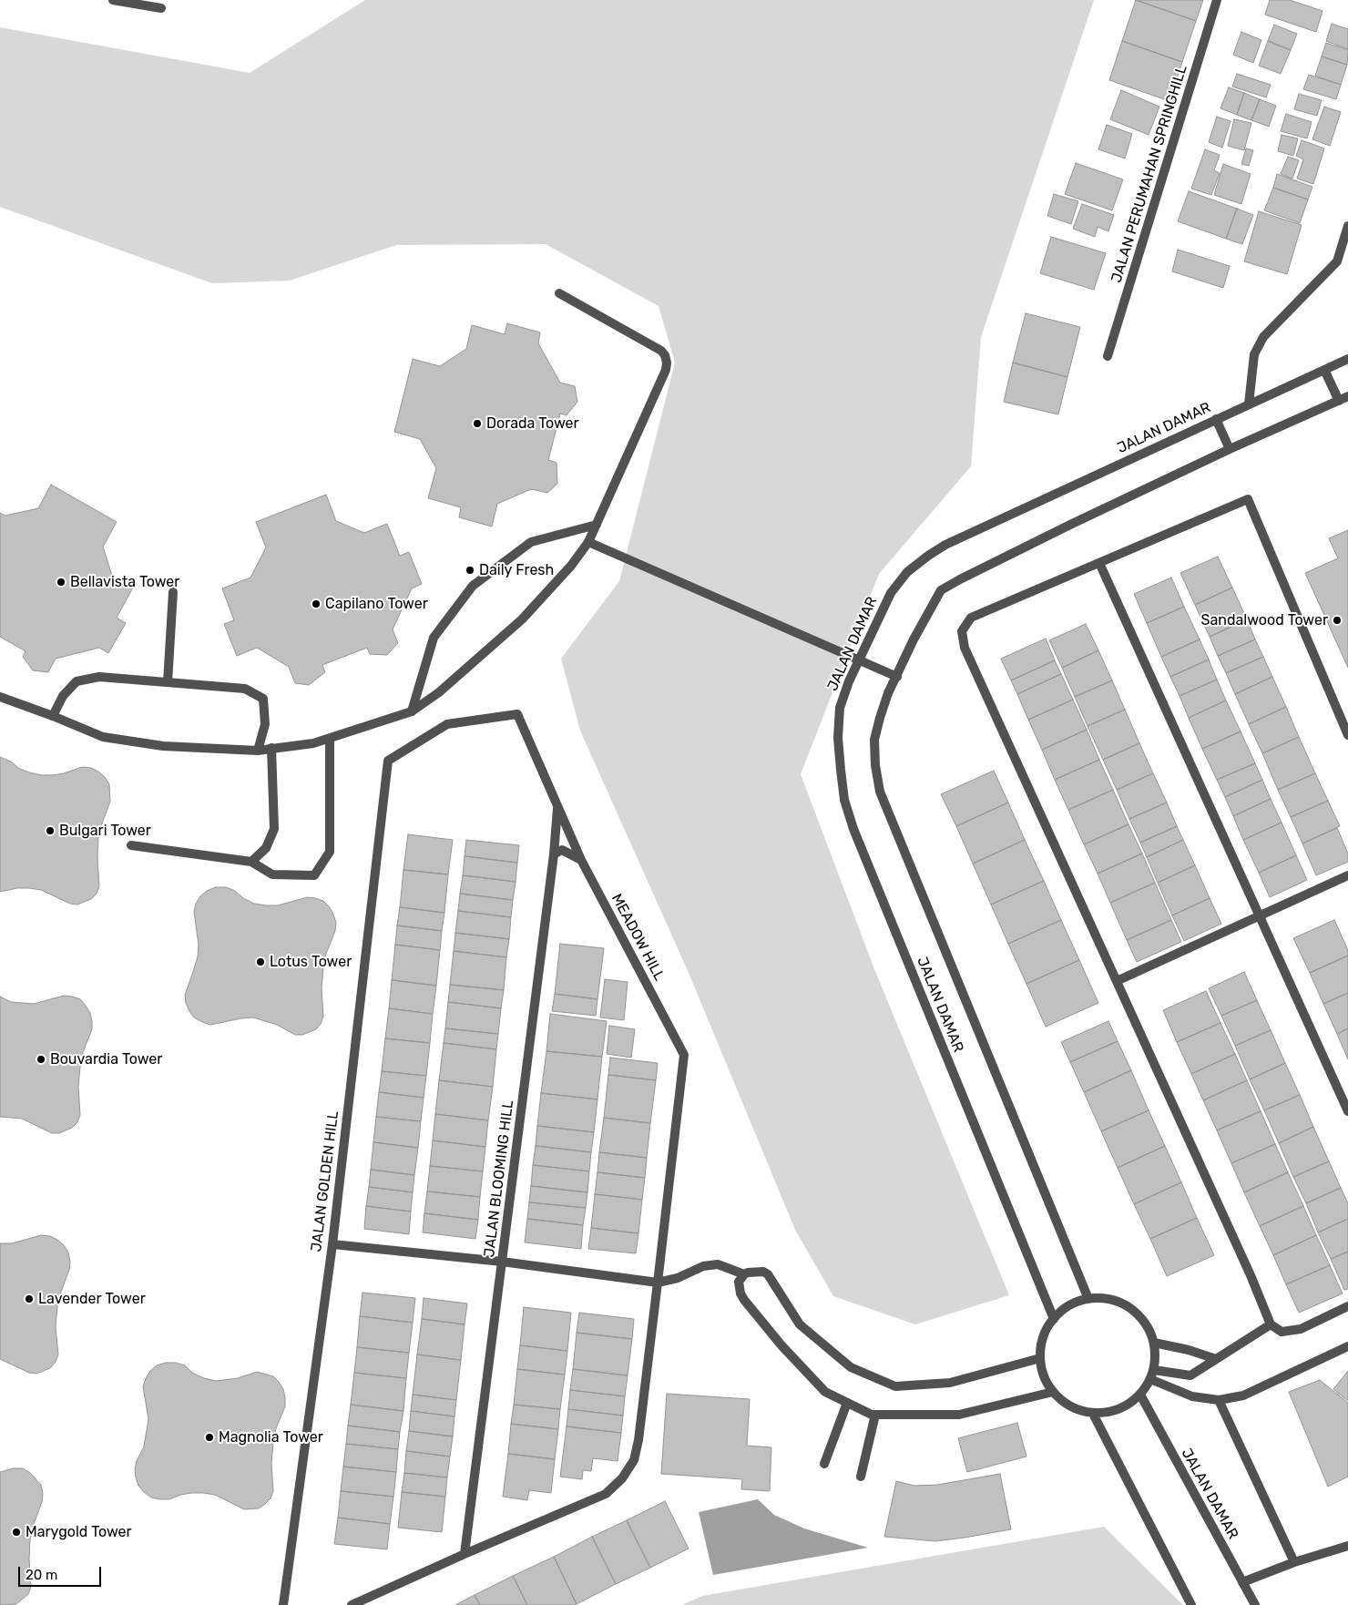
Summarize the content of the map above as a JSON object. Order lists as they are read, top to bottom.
{
  "streets": {
    "street": [
      "JALAN PERUMAHAN SPRINGHILL",
      "JALAN DAMAR",
      "MEADOW HILL",
      "JALAN BLOOMING HILL",
      "JALAN GOLDEN HILL"
    ]
  },
  "crossings": [
    ["MEADOW HILL", "JALAN BLOOMING HILL"],
    ["MEADOW HILL", "JALAN GOLDEN HILL"]
  ],
  "places": [
    "Dorada Tower",
    "Daily Fresh",
    "Bellavista Tower",
    "Capilano Tower",
    "Sandalwood Tower",
    "Bulgari Tower",
    "Lotus Tower",
    "Bouvardia Tower",
    "Lavender Tower",
    "Magnolia Tower",
    "Marygold Tower"
  ],
  "scale_bar": "20 m"
}
